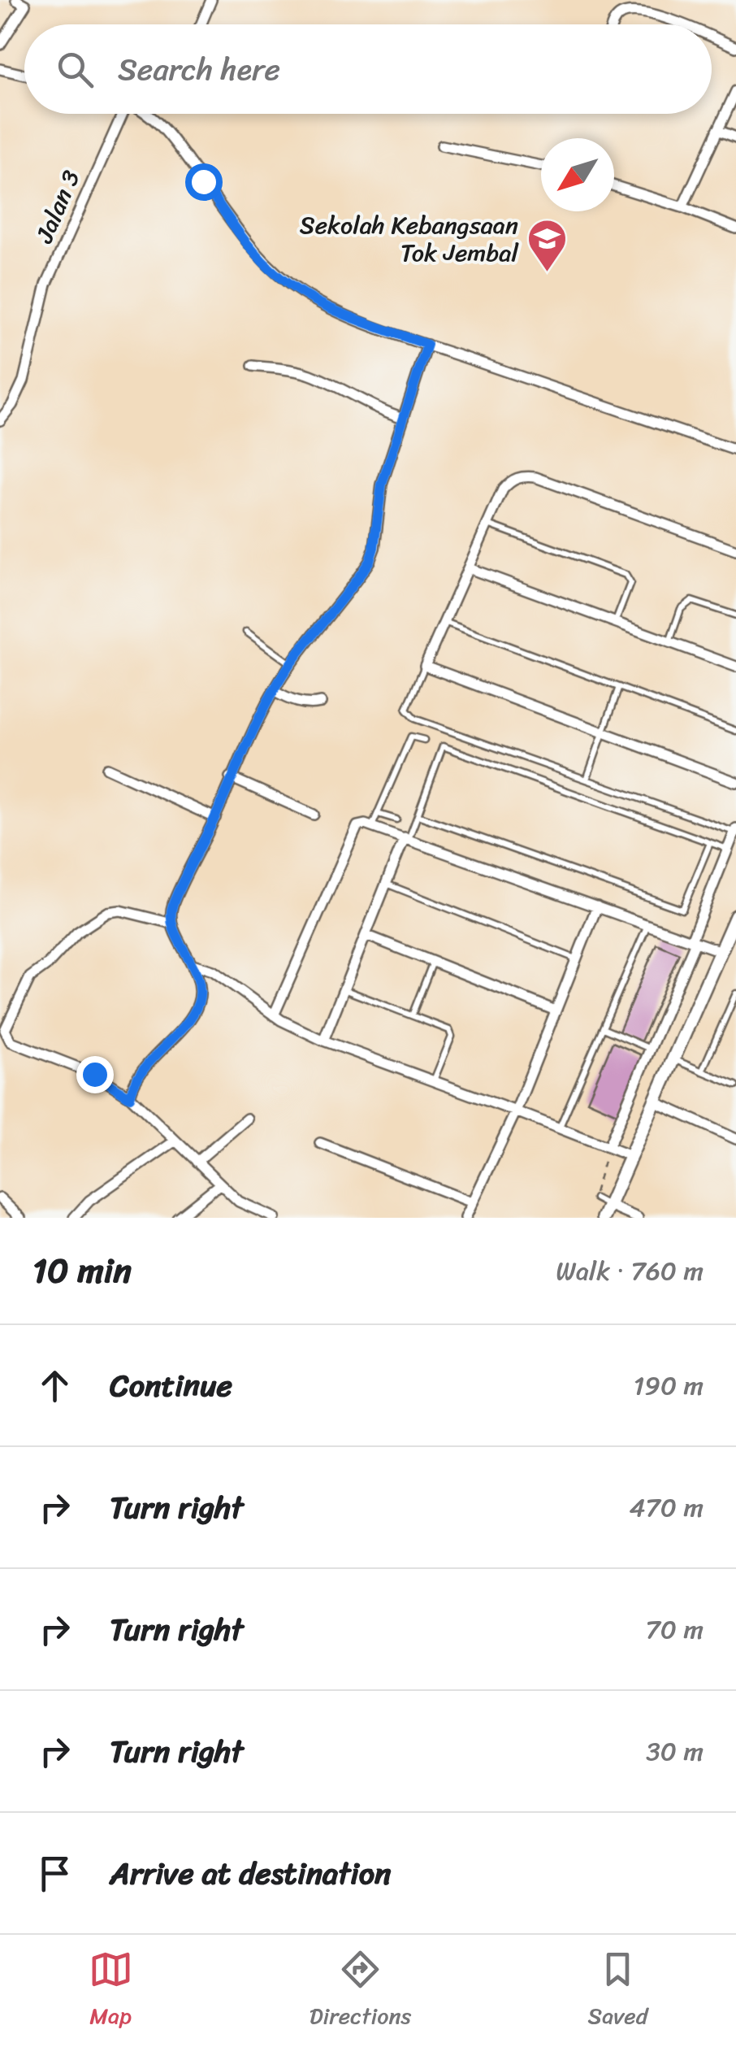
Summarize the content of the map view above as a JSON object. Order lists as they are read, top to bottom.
{
  "streets": {
    "street": ["Jalan 3"]
  },
  "places": {
    "school or university": ["Sekolah Kebangsaan Tok Jembal"]
  },
  "north": "bottom left",
  "page": {
    "search": "Search here",
    "heading": ["10 min", "Walk · 760 m"],
    "list": [
      ["Continue", "190 m"],
      ["Turn right", "470 m"],
      ["Turn right", "70 m"],
      ["Turn right", "30 m"],
      "Arrive at destination"
    ],
    "nav": ["Map", "Directions", "Saved"]
  }
}
